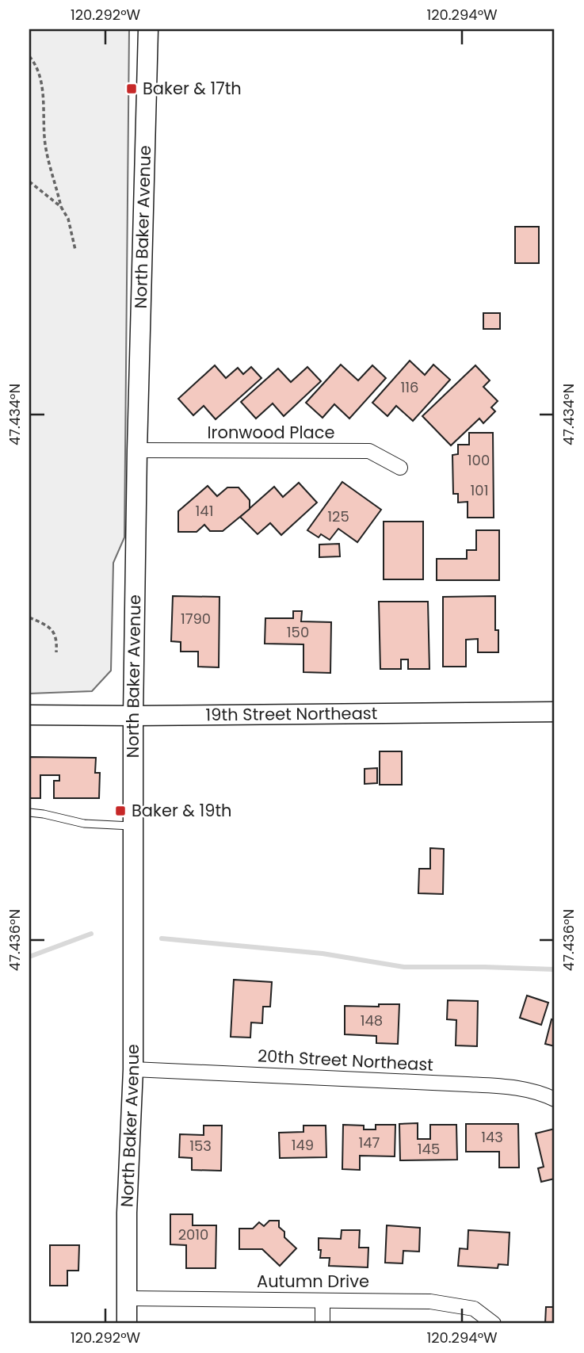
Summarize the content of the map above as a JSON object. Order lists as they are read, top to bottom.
{
  "streets": {
    "main road": ["North Baker Avenue", "19th Street Northeast"],
    "street": ["Ironwood Place", "20th Street Northeast", "Autumn Drive"]
  },
  "crossings": [
    ["North Baker Avenue", "Ironwood Place"],
    ["North Baker Avenue", "19th Street Northeast"],
    ["North Baker Avenue", "20th Street Northeast"],
    ["North Baker Avenue", "Autumn Drive"]
  ],
  "places": {
    "transit": ["Baker & 17th", "Baker & 19th"]
  },
  "house_numbers": [
    "116",
    "100",
    "101",
    "141",
    "125",
    "1790",
    "150",
    "148",
    "143",
    "147",
    "149",
    "153",
    "145",
    "2010"
  ],
  "coordinates": [
    "120.292°W",
    "120.294°W",
    "47.434°N",
    "47.436°N"
  ]
}
